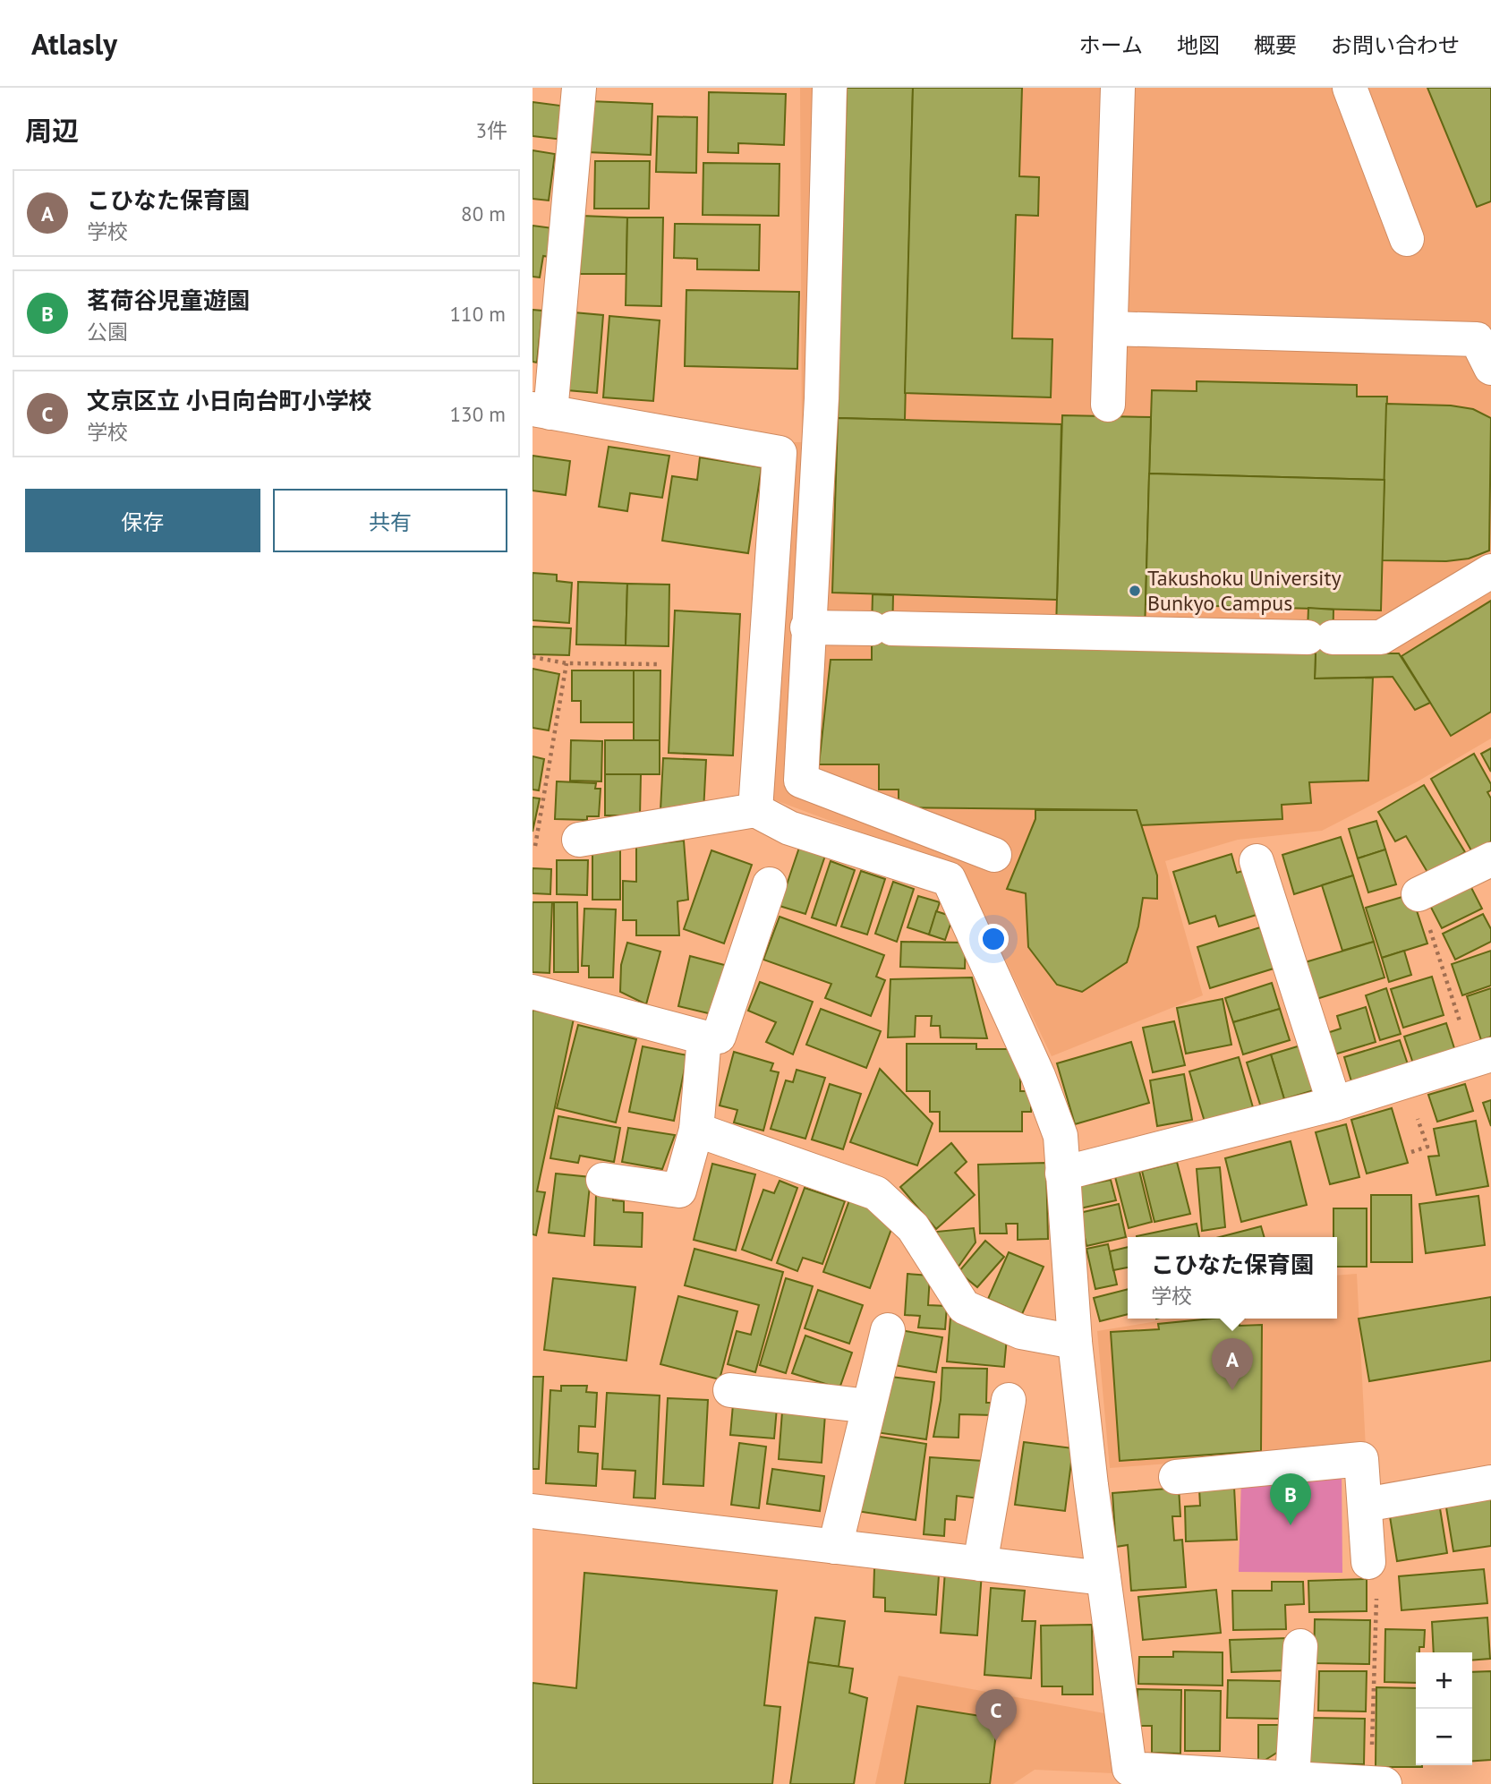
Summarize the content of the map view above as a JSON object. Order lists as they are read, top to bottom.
{
  "places": ["Takushoku University Bunkyo Campus"],
  "page": {
    "header": "Atlasly",
    "nav": [
      "ホーム",
      "地図",
      "概要",
      "お問い合わせ"
    ],
    "heading": ["周辺", "3件"],
    "list": [
      {
        "mark": "A",
        "name": "こひなた保育園",
        "note": "学校",
        "value": "80 m"
      },
      {
        "mark": "B",
        "name": "茗荷谷児童遊園",
        "note": "公園",
        "value": "110 m"
      },
      {
        "mark": "C",
        "name": "文京区立 小日向台町小学校",
        "note": "学校",
        "value": "130 m"
      }
    ],
    "buttons": ["保存", "共有"],
    "popup": ["こひなた保育園", "学校"],
    "pins": ["A", "B", "C"],
    "map_buttons": ["+", "−"]
  }
}
